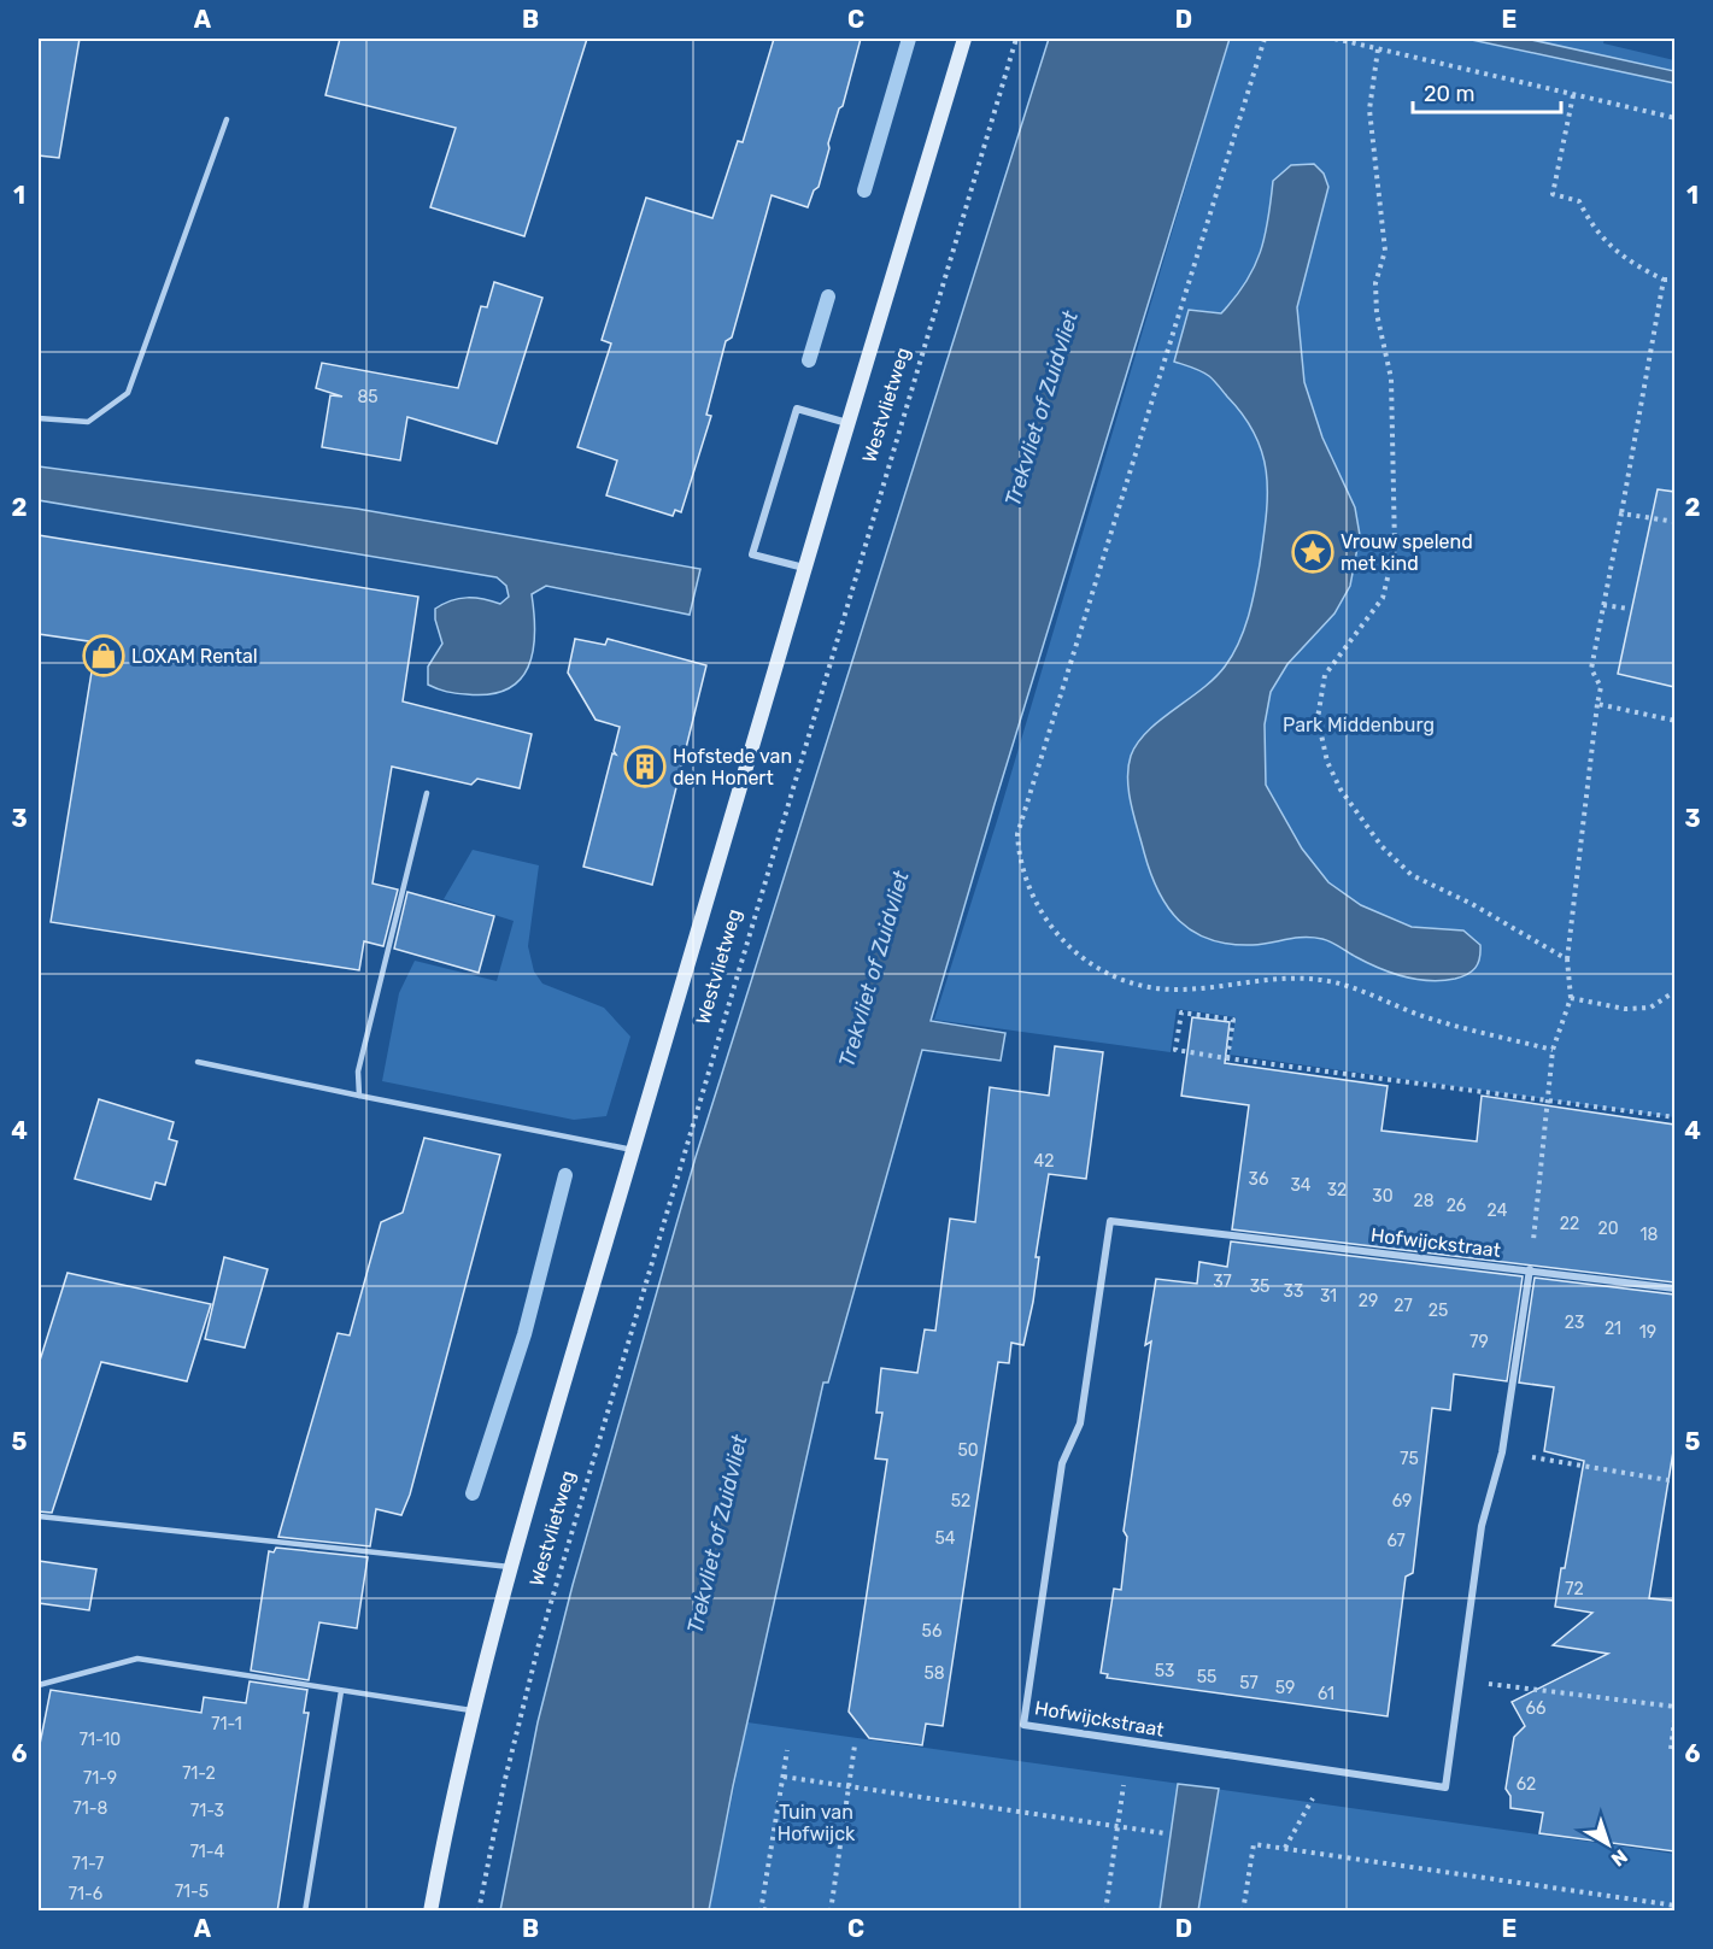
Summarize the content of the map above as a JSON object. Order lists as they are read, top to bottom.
{
  "streets": {
    "street": ["Westvlietweg", "Hofwijckstraat"]
  },
  "water": ["Trekvliet of Zuidvliet"],
  "parks": ["Park Middenburg", "Tuin van Hofwijck"],
  "places": {
    "place": ["Vrouw spelend met kind"],
    "shop": ["LOXAM Rental"],
    "building": ["Hofstede van den Honert"]
  },
  "house_numbers": [
    "85",
    "42",
    "36",
    "34",
    "32",
    "30",
    "28",
    "26",
    "24",
    "22",
    "20",
    "18",
    "37",
    "35",
    "33",
    "31",
    "29",
    "27",
    "25",
    "23",
    "21",
    "19",
    "79",
    "50",
    "75",
    "52",
    "69",
    "54",
    "67",
    "72",
    "56",
    "53",
    "58",
    "55",
    "57",
    "59",
    "61",
    "66",
    "71-1",
    "71-10",
    "71-2",
    "71-9",
    "62",
    "71-8",
    "71-3",
    "71-4",
    "71-7",
    "71-5",
    "71-6"
  ],
  "scale_bar": "20 m",
  "north": "bottom right",
  "grid": {
    "columns": [
      "A",
      "B",
      "C",
      "D",
      "E"
    ],
    "rows": [
      "1",
      "2",
      "3",
      "4",
      "5",
      "6"
    ]
  }
}
